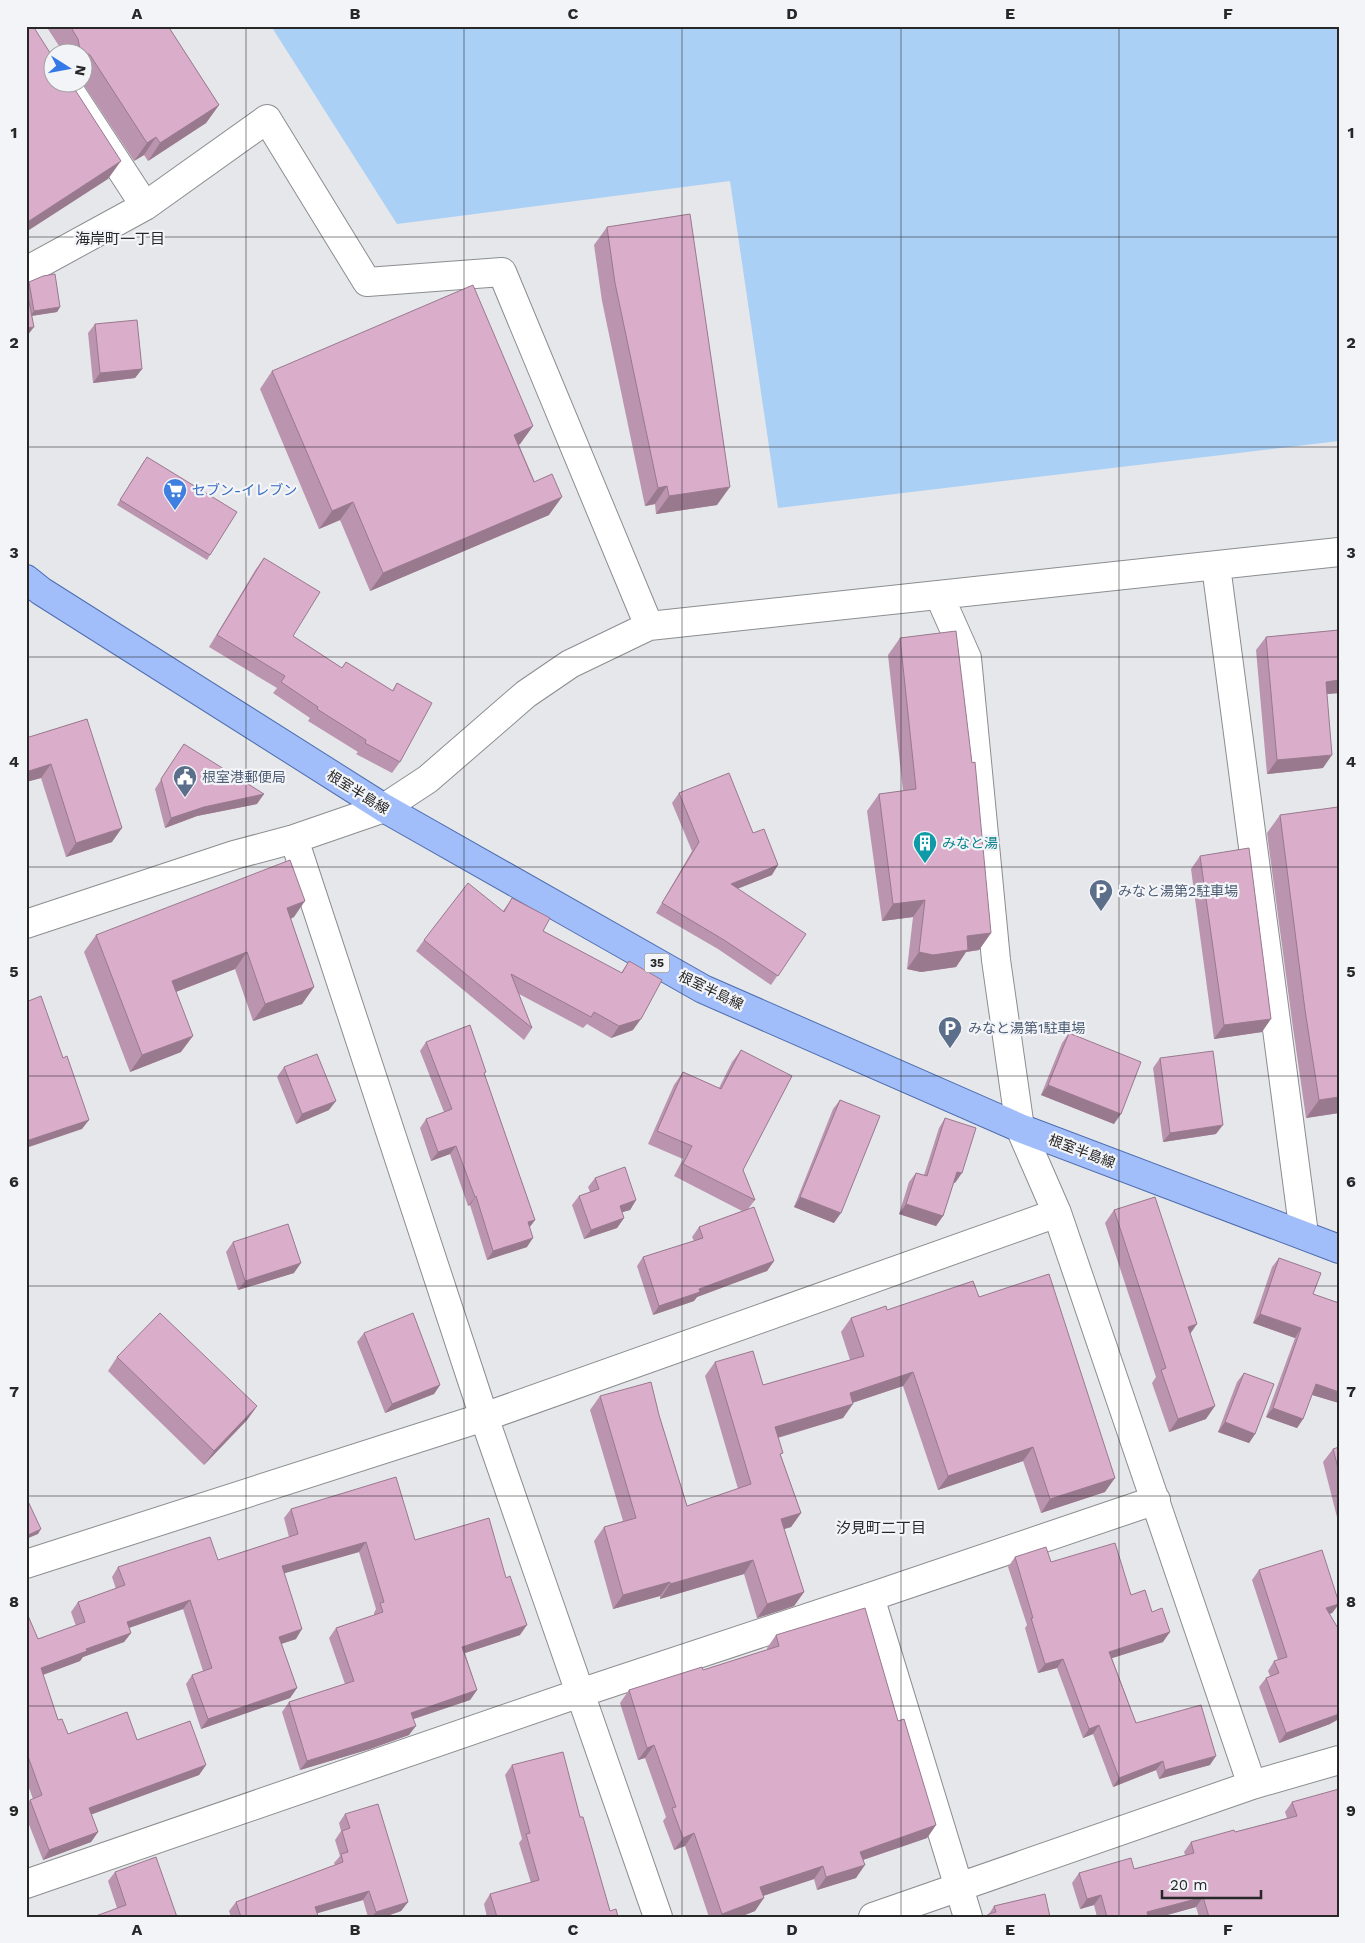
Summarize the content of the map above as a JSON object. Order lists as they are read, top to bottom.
{
  "streets": {
    "main road": ["根室半島線", "35"]
  },
  "districts": ["海岸町一丁目", "汐見町二丁目"],
  "places": {
    "supermarket": ["セブン-イレブン"],
    "public building": ["根室港郵便局"],
    "building": ["みなと湯"],
    "parking": ["みなと湯第2駐車場", "みなと湯第1駐車場"]
  },
  "scale_bar": "20 m",
  "north": "right",
  "grid": {
    "columns": [
      "A",
      "B",
      "C",
      "D",
      "E",
      "F"
    ],
    "rows": [
      "1",
      "2",
      "3",
      "4",
      "5",
      "6",
      "7",
      "8",
      "9"
    ]
  }
}
